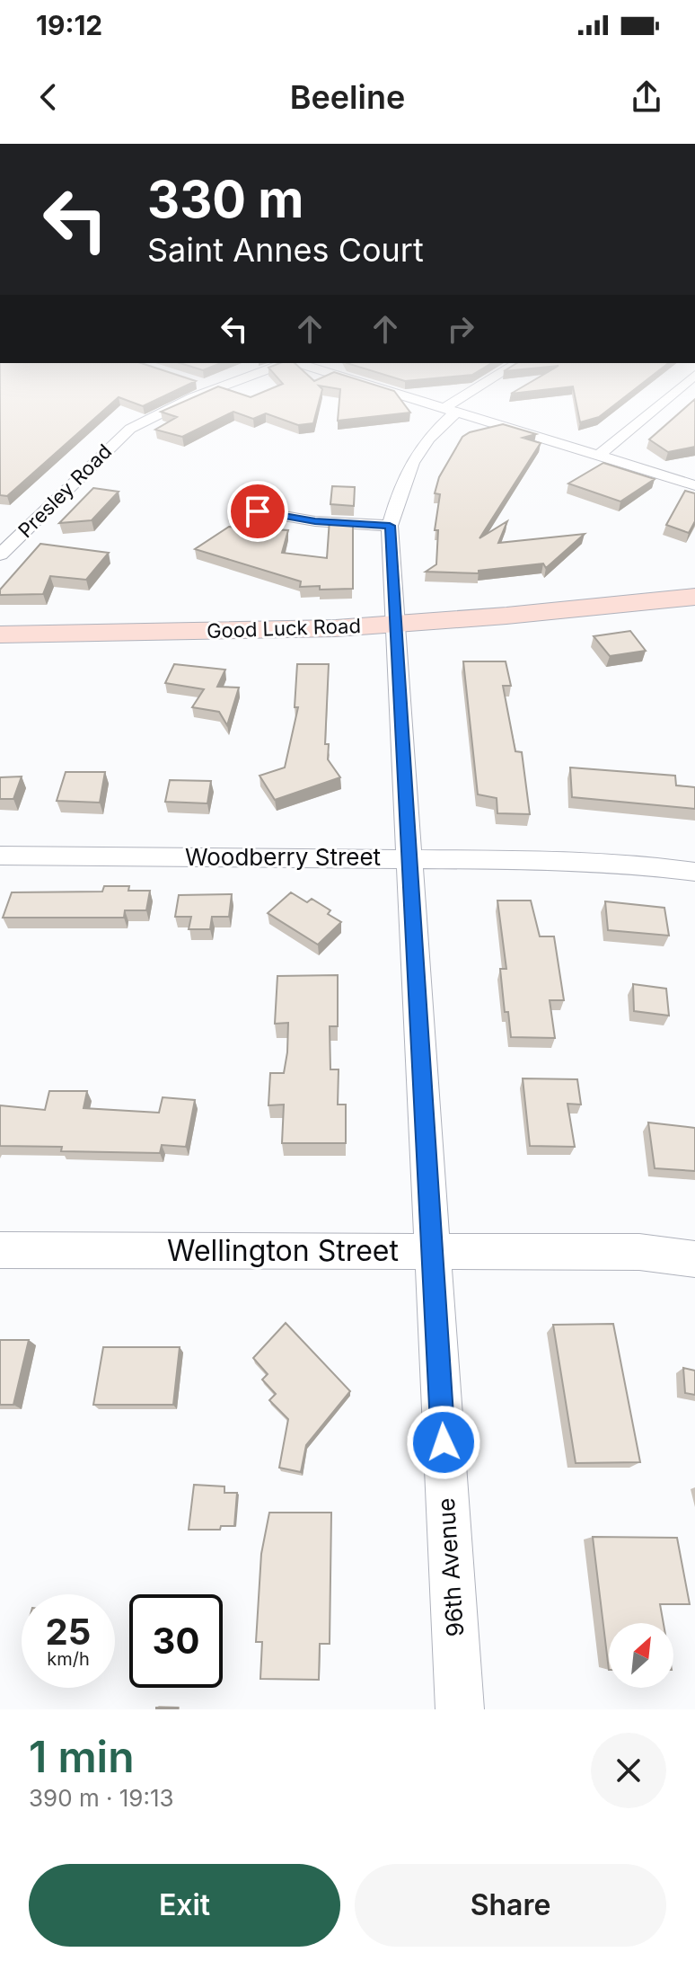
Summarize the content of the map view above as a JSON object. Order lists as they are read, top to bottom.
{
  "streets": {
    "main road": ["Good Luck Road"],
    "street": [
      "Presley Road",
      "Woodberry Street",
      "Wellington Street",
      "96th Avenue"
    ]
  },
  "crossings": [
    ["Good Luck Road", "96th Avenue"],
    ["Woodberry Street", "96th Avenue"],
    ["Wellington Street", "96th Avenue"]
  ],
  "north": "top right",
  "page": {
    "status": "19:12",
    "header": "Beeline",
    "turn": ["330 m", "Saint Annes Court"],
    "speed": "25 km/h",
    "limit": "30",
    "heading": ["1 min", "390 m · 19:13"],
    "buttons": ["Exit", "Share"]
  }
}
